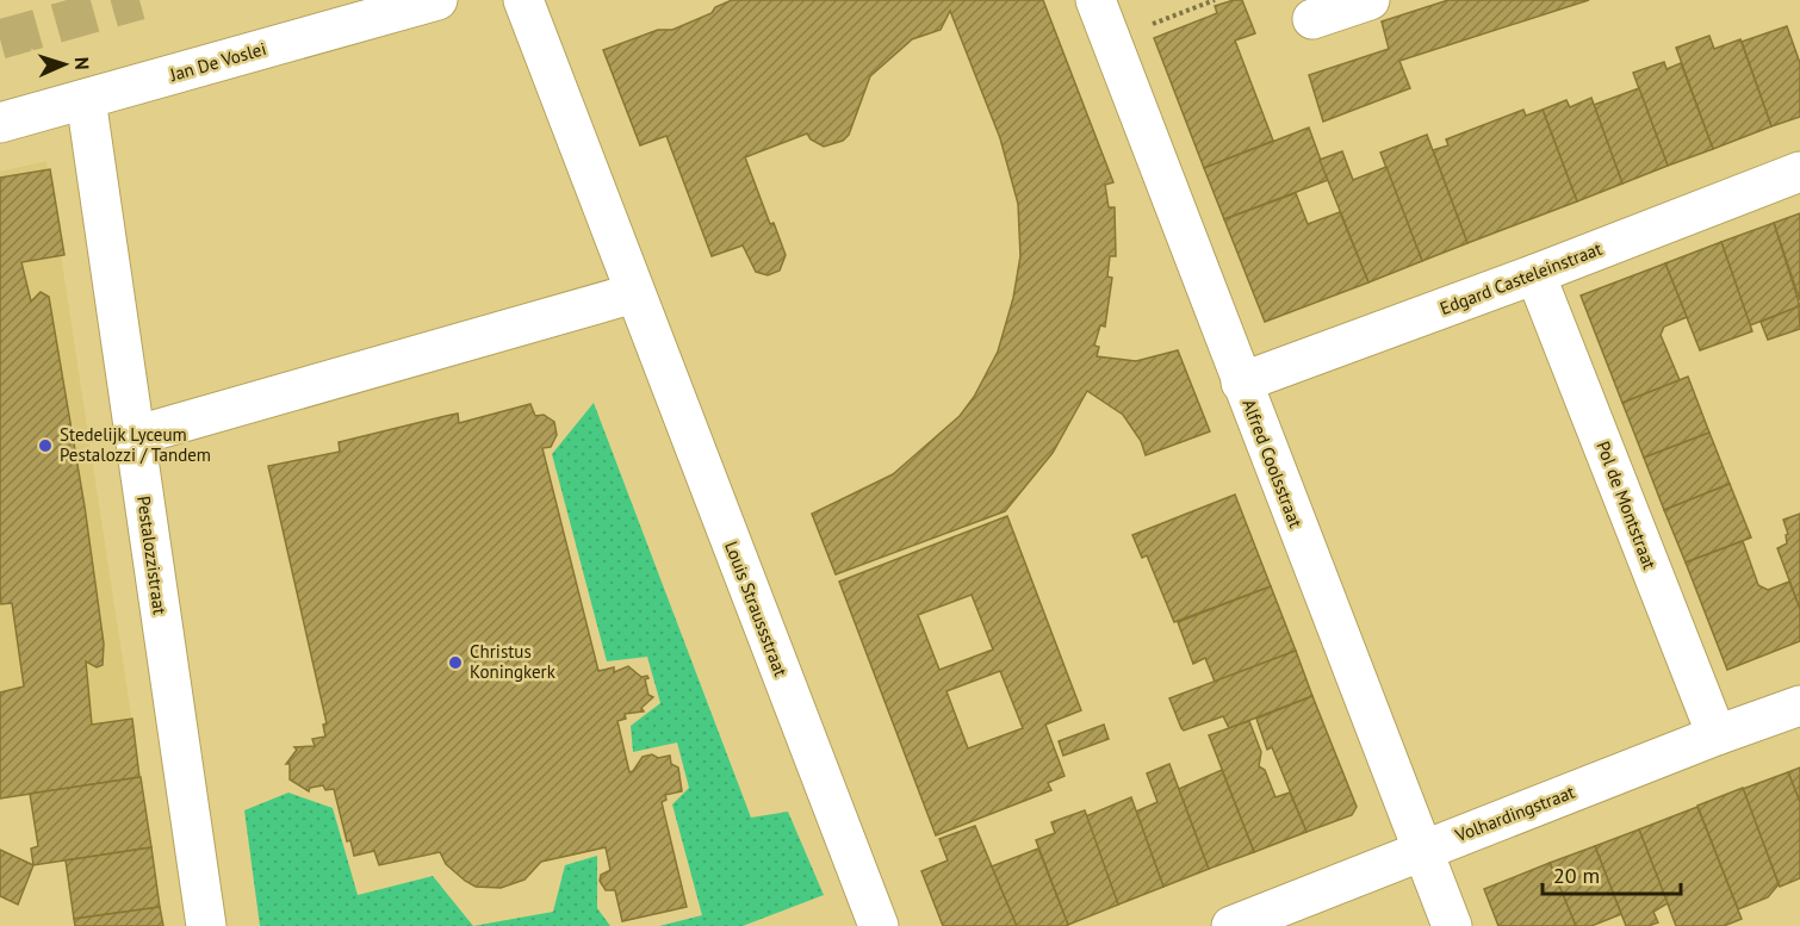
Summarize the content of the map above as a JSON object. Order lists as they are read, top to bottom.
{
  "streets": {
    "street": [
      "Jan De Voslei",
      "Edgard Casteleinstraat",
      "Alfred Coolsstraat",
      "Pol de Montstraat",
      "Pestalozzistraat",
      "Louis Straussstraat",
      "Volhardingstraat"
    ]
  },
  "crossings": [
    ["Jan De Voslei", "Pestalozzistraat"],
    ["Edgard Casteleinstraat", "Alfred Coolsstraat"],
    ["Edgard Casteleinstraat", "Pol de Montstraat"],
    ["Alfred Coolsstraat", "Volhardingstraat"],
    ["Pol de Montstraat", "Volhardingstraat"]
  ],
  "places": ["Stedelijk Lyceum Pestalozzi / Tandem", "Christus Koningkerk"],
  "scale_bar": "20 m",
  "north": "right"
}
